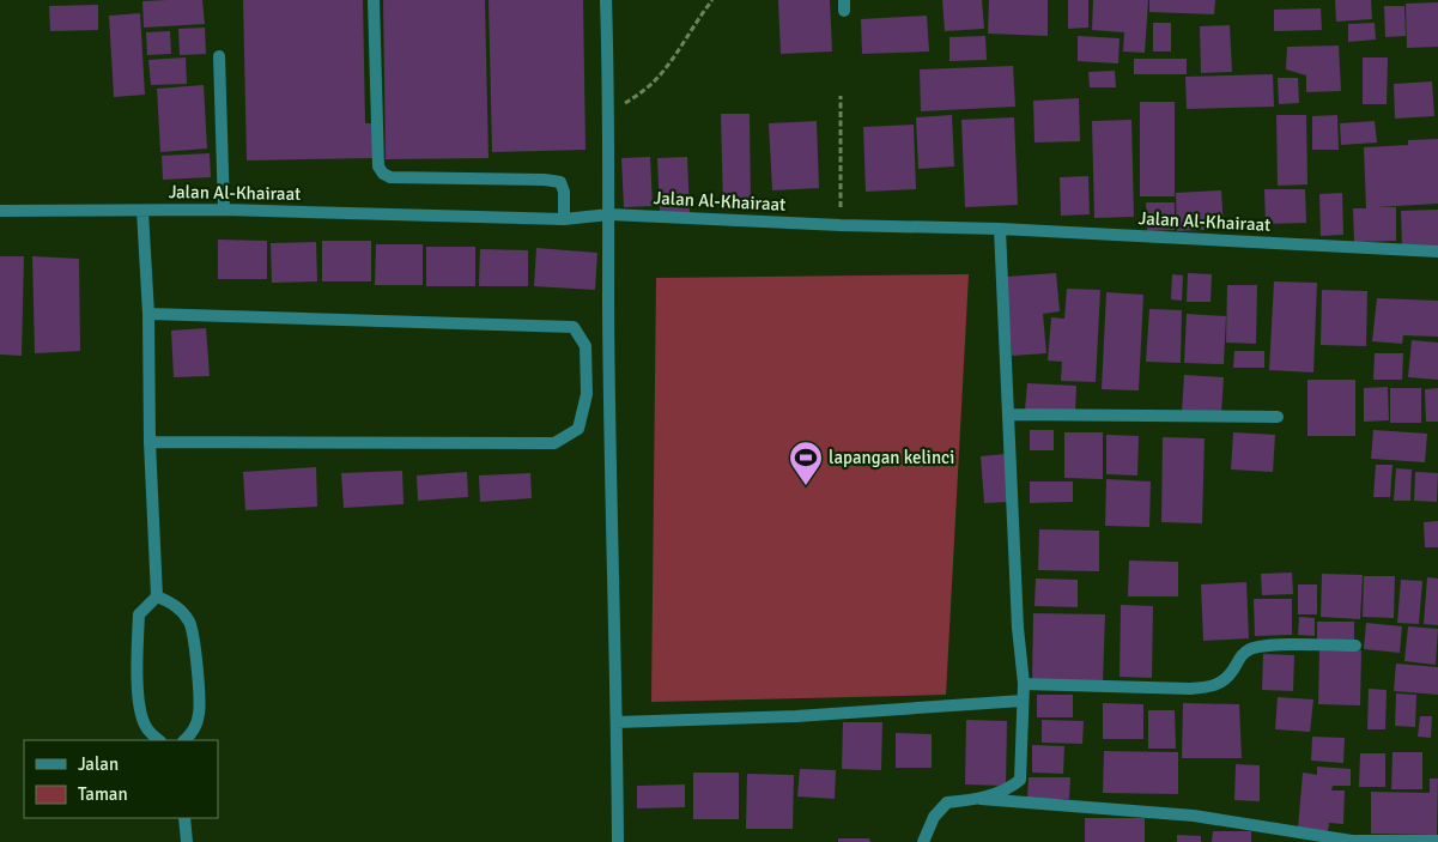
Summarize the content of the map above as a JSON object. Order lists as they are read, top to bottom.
{
  "streets": {
    "street": ["Jalan Al-Khairaat"]
  },
  "places": {
    "sports": ["lapangan kelinci"]
  },
  "legend": ["Jalan", "Taman"]
}
